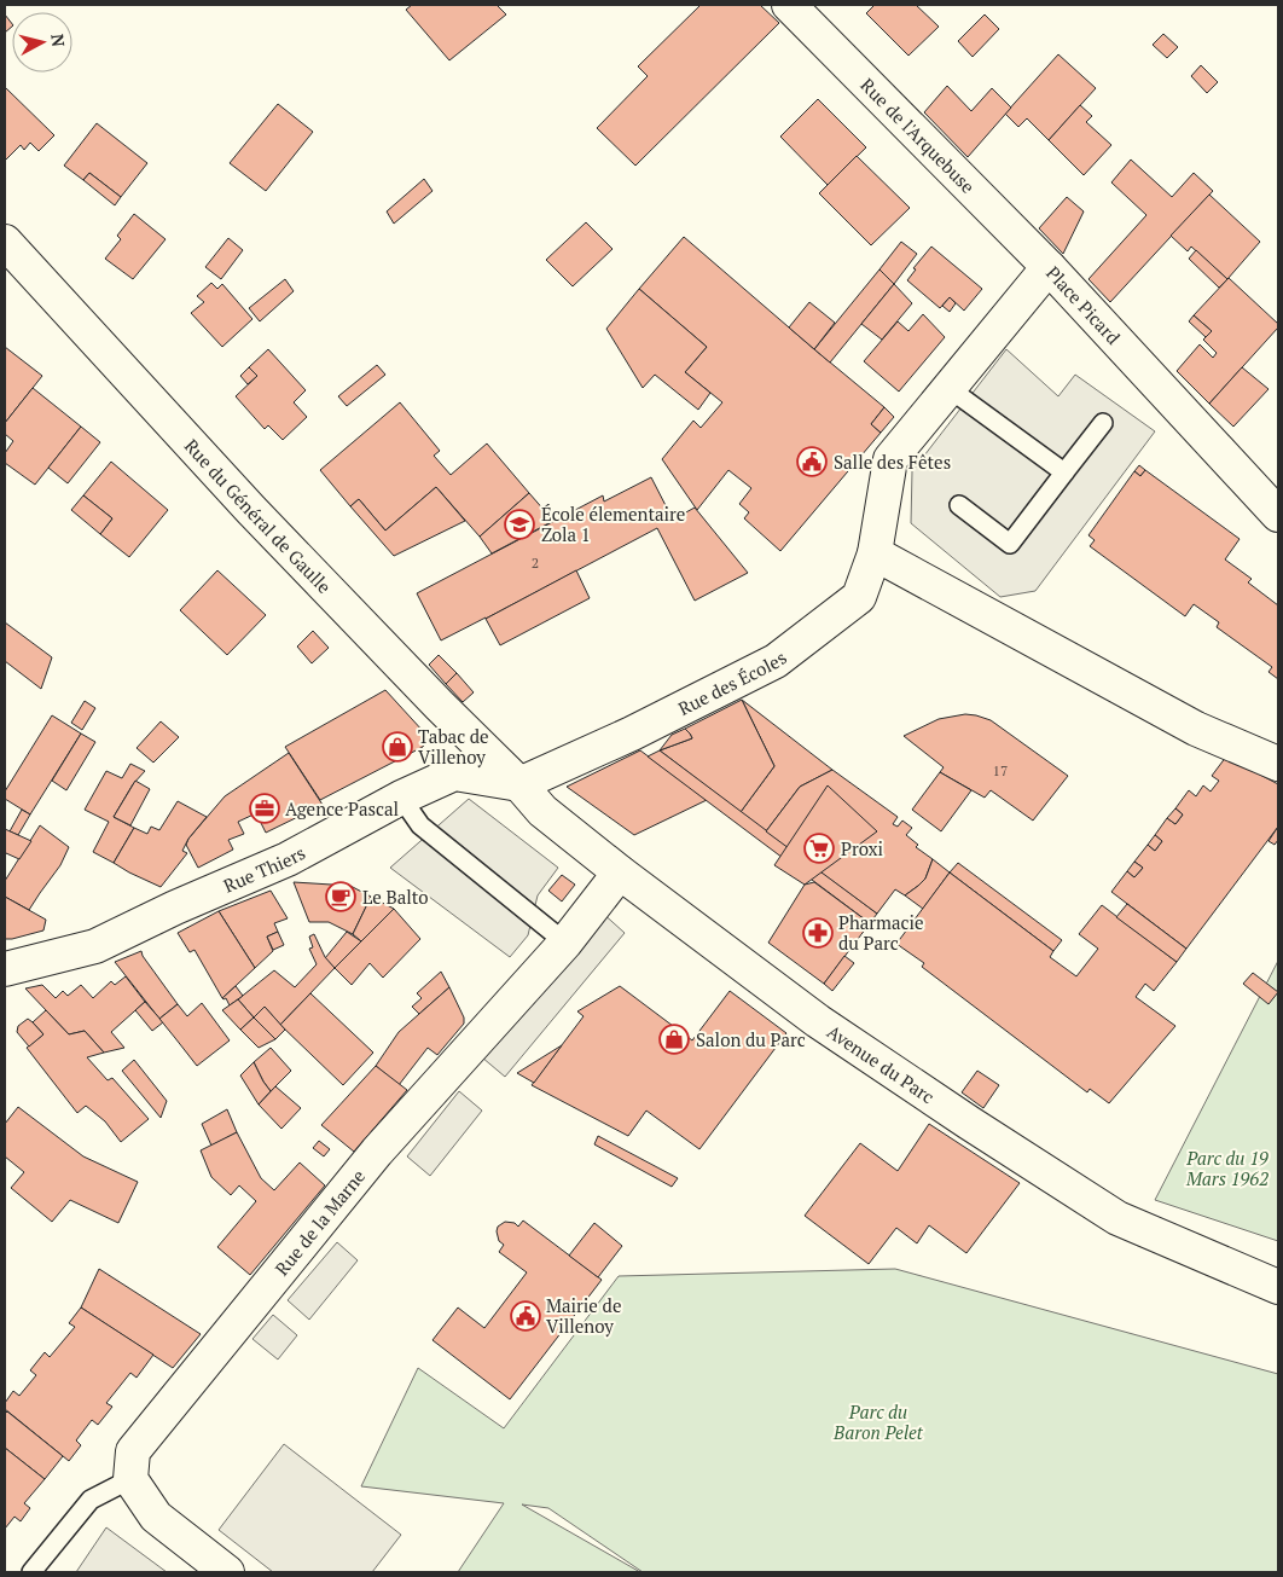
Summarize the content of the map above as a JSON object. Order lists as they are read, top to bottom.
{
  "streets": {
    "street": [
      "Rue de l'Arquebuse",
      "Place Picard",
      "Rue du Général de Gaulle",
      "Rue des Écoles",
      "Rue Thiers",
      "Avenue du Parc",
      "Rue de la Marne"
    ]
  },
  "crossings": [
    ["Rue de l'Arquebuse", "Place Picard"],
    ["Place Picard", "Rue des Écoles"],
    ["Rue du Général de Gaulle", "Rue des Écoles"],
    ["Rue du Général de Gaulle", "Rue Thiers"],
    ["Rue du Général de Gaulle", "Avenue du Parc"],
    ["Rue des Écoles", "Rue Thiers"],
    ["Rue des Écoles", "Avenue du Parc"],
    ["Rue Thiers", "Avenue du Parc"],
    ["Avenue du Parc", "Rue de la Marne"]
  ],
  "parks": ["Parc du 19 Mars 1962", "Parc du Baron Pelet"],
  "places": {
    "public building": ["Salle des Fêtes", "Mairie de Villenoy"],
    "school or university": ["École élementaire Zola 1"],
    "shop": ["Tabac de Villenoy", "Salon du Parc"],
    "office": ["Agence Pascal"],
    "supermarket": ["Proxi"],
    "cafe": ["Le Balto"],
    "pharmacy": ["Pharmacie du Parc"]
  },
  "house_numbers": ["2", "17"],
  "north": "right"
}
